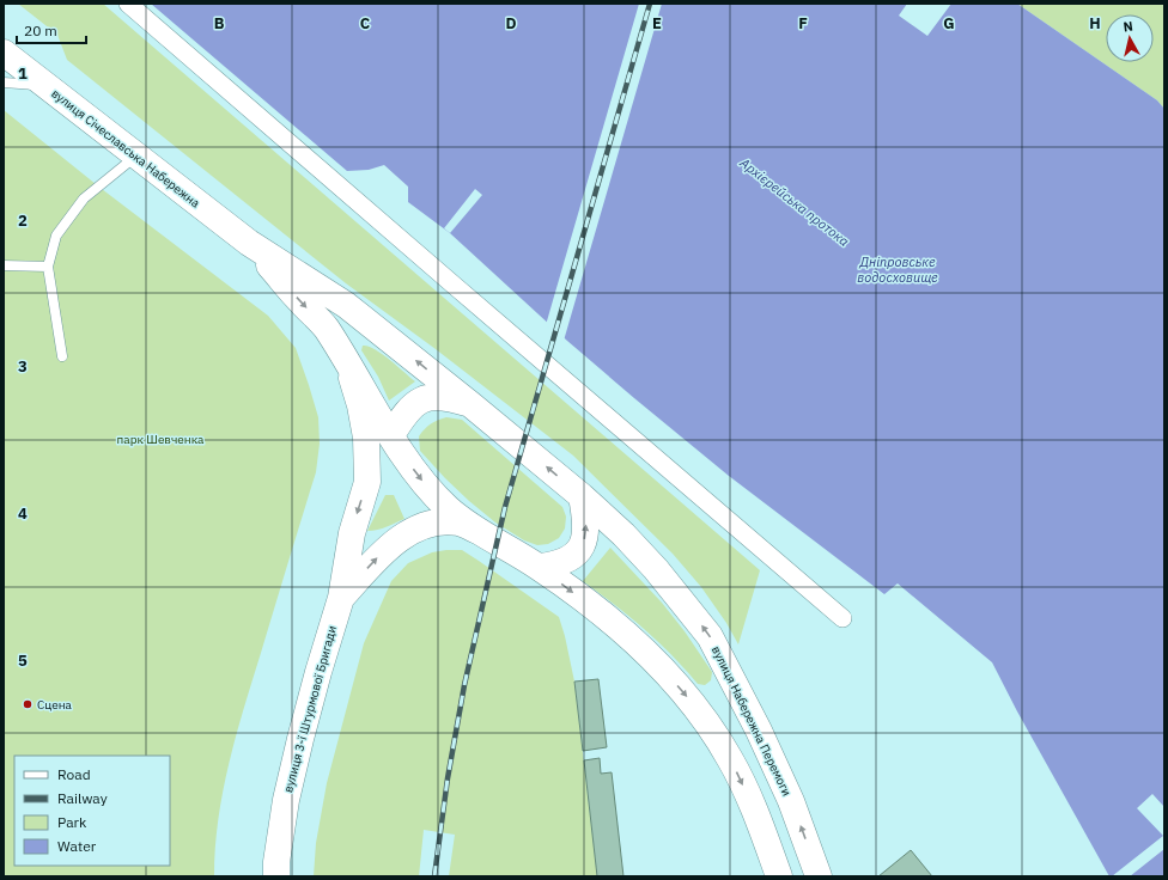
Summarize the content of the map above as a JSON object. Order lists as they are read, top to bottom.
{
  "streets": {
    "main road": ["вулиця Січеславська Набережна", "вулиця 3-ї Штурмової Бригади", "вулиця Набережна Перемоги"]
  },
  "crossings": [
    ["вулиця Січеславська Набережна", "вулиця 3-ї Штурмової Бригади"],
    ["вулиця Січеславська Набережна", "вулиця Набережна Перемоги"],
    ["вулиця 3-ї Штурмової Бригади", "вулиця Набережна Перемоги"]
  ],
  "water": ["Архієрейська протока", "Дніпровське водосховище"],
  "parks": ["парк Шевченка"],
  "places": ["Сцена"],
  "legend": [
    "Road",
    "Railway",
    "Park",
    "Water"
  ],
  "scale_bar": "20 m",
  "north": "top",
  "grid": {
    "columns": [
      "B",
      "C",
      "D",
      "E",
      "F",
      "G",
      "H"
    ],
    "rows": [
      "1",
      "2",
      "3",
      "4",
      "5"
    ]
  }
}
